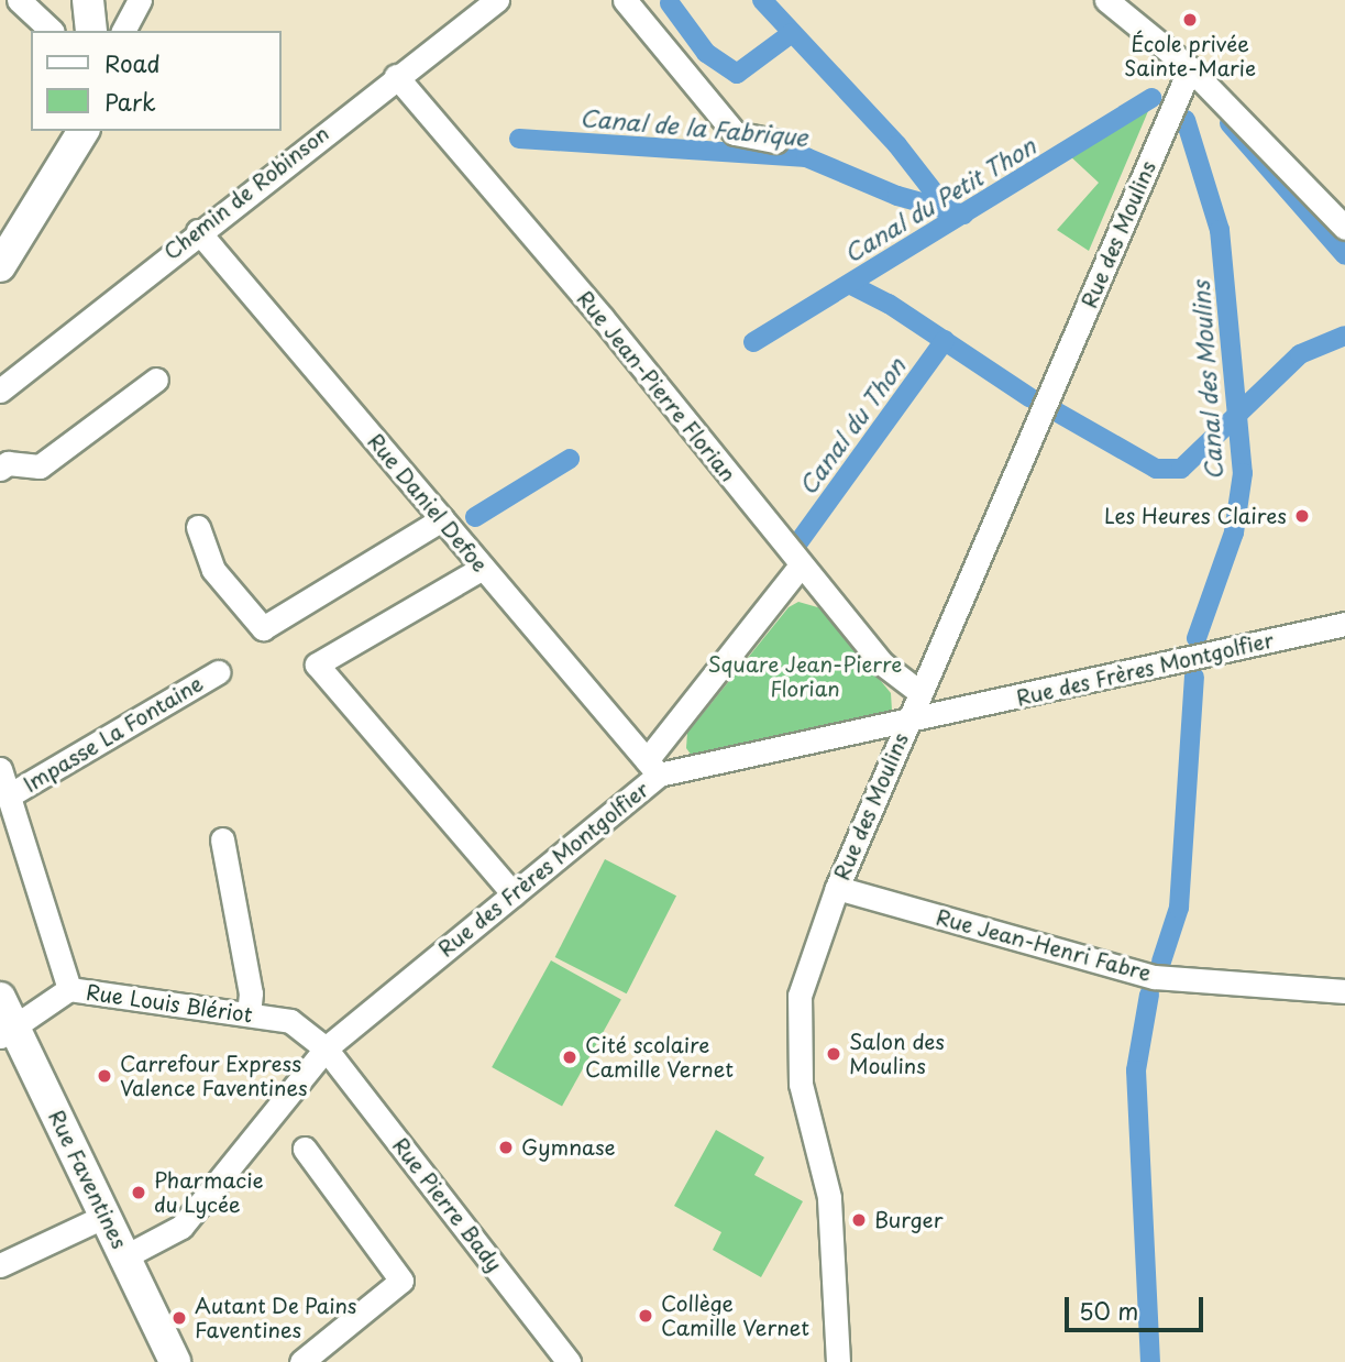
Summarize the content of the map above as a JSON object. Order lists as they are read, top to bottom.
{
  "streets": {
    "main road": ["Rue Faventines"],
    "street": [
      "Chemin de Robinson",
      "Rue des Moulins",
      "Rue Jean-Pierre Florian",
      "Rue Daniel Defoe",
      "Rue des Frères Montgolfier",
      "Impasse La Fontaine",
      "Rue Jean-Henri Fabre",
      "Rue Louis Blériot",
      "Rue Pierre Bady"
    ]
  },
  "crossings": [
    ["Chemin de Robinson", "Rue Jean-Pierre Florian"],
    ["Chemin de Robinson", "Rue Daniel Defoe"],
    ["Rue des Moulins", "Rue Jean-Pierre Florian"],
    ["Rue des Moulins", "Rue des Frères Montgolfier"],
    ["Rue des Moulins", "Rue Jean-Henri Fabre"],
    ["Rue Daniel Defoe", "Rue des Frères Montgolfier"],
    ["Rue des Frères Montgolfier", "Rue Louis Blériot"],
    ["Rue des Frères Montgolfier", "Rue Faventines"],
    ["Rue des Frères Montgolfier", "Rue Pierre Bady"],
    ["Rue Louis Blériot", "Rue Faventines"],
    ["Rue Louis Blériot", "Rue Pierre Bady"]
  ],
  "water": [
    "Canal de la Fabrique",
    "Canal du Petit Thon",
    "Canal des Moulins",
    "Canal du Thon"
  ],
  "parks": ["Square Jean-Pierre Florian"],
  "places": [
    "École privée Sainte-Marie",
    "Les Heures Claires",
    "Salon des Moulins",
    "Cité scolaire Camille Vernet",
    "Carrefour Express Valence Faventines",
    "Gymnase",
    "Pharmacie du Lycée",
    "Burger",
    "Collège Camille Vernet",
    "Autant De Pains Faventines"
  ],
  "legend": ["Road", "Park"],
  "scale_bar": "50 m"
}
